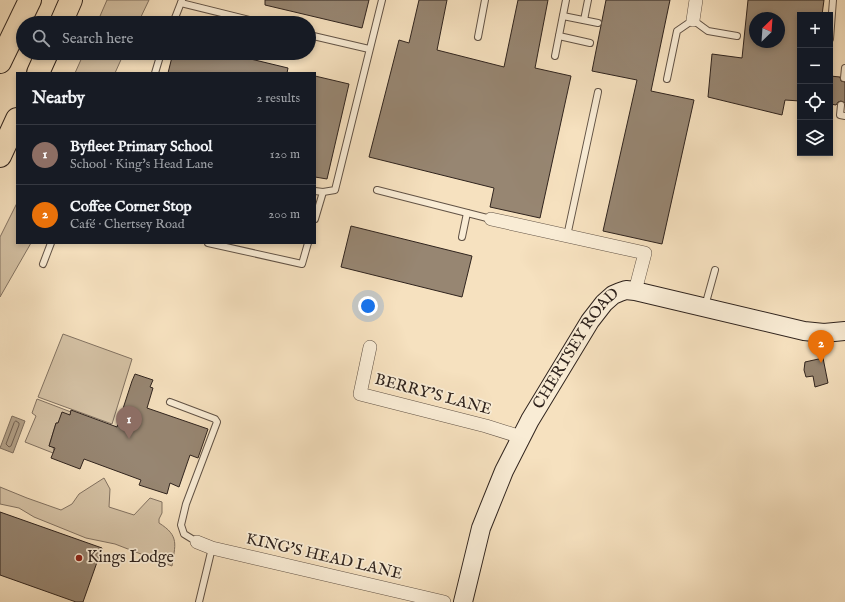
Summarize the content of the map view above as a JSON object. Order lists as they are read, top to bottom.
{
  "streets": {
    "street": ["CHERTSEY ROAD", "BERRY'S LANE", "KING'S HEAD LANE"]
  },
  "crossings": [
    ["CHERTSEY ROAD", "BERRY'S LANE"]
  ],
  "places": ["Kings Lodge"],
  "north": "top right",
  "page": {
    "map_buttons": ["+", "−"],
    "search": "Search here",
    "heading": ["Nearby", "2 results"],
    "list": [
      {
        "mark": "1",
        "name": "Byfleet Primary School",
        "note": "School · King's Head Lane",
        "value": "120 m"
      },
      {
        "mark": "2",
        "name": "Coffee Corner Stop",
        "note": "Café · Chertsey Road",
        "value": "200 m"
      }
    ],
    "pins": ["2", "1"]
  }
}
